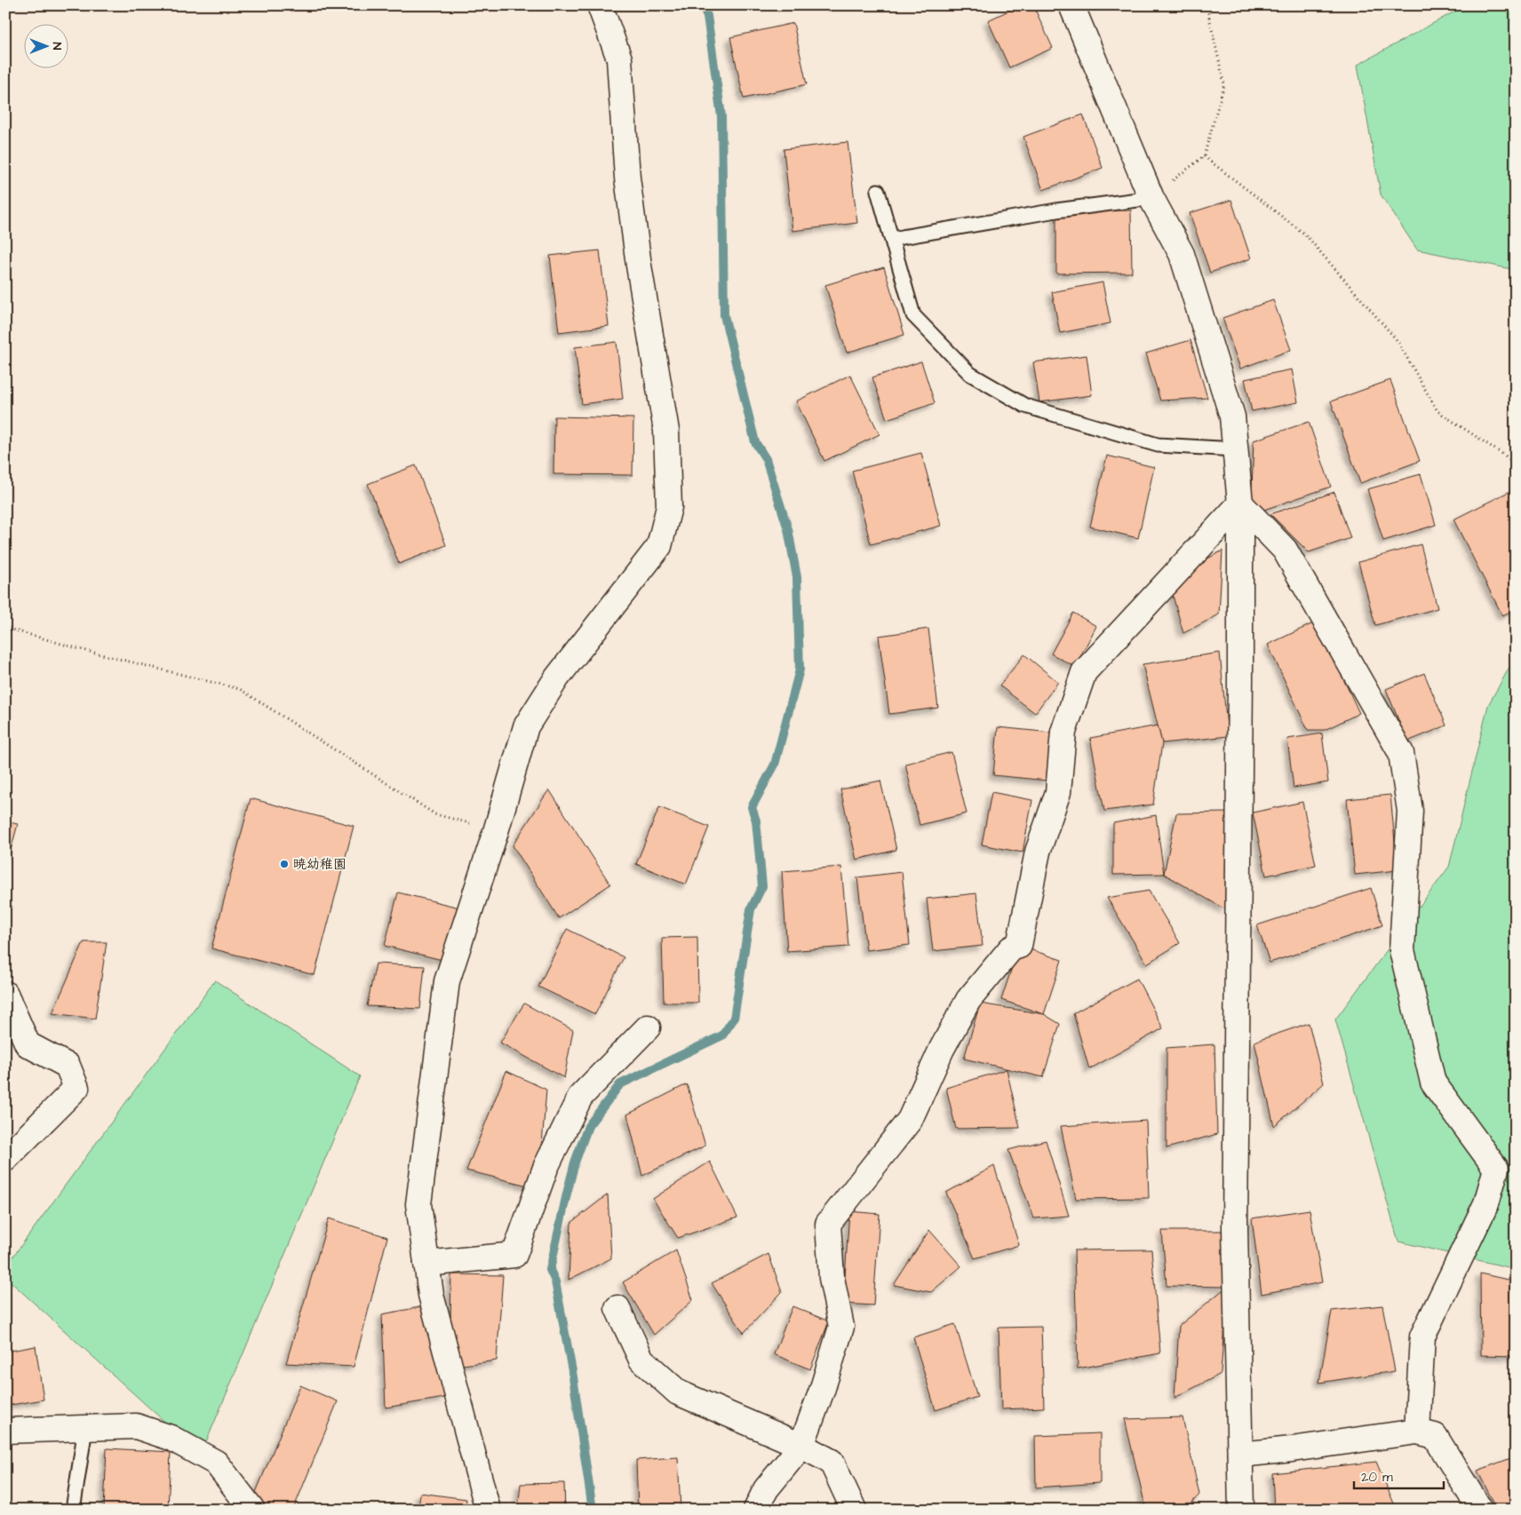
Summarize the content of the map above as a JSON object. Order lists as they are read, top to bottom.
{
  "places": ["暁幼稚園"],
  "scale_bar": "20 m",
  "north": "right"
}
